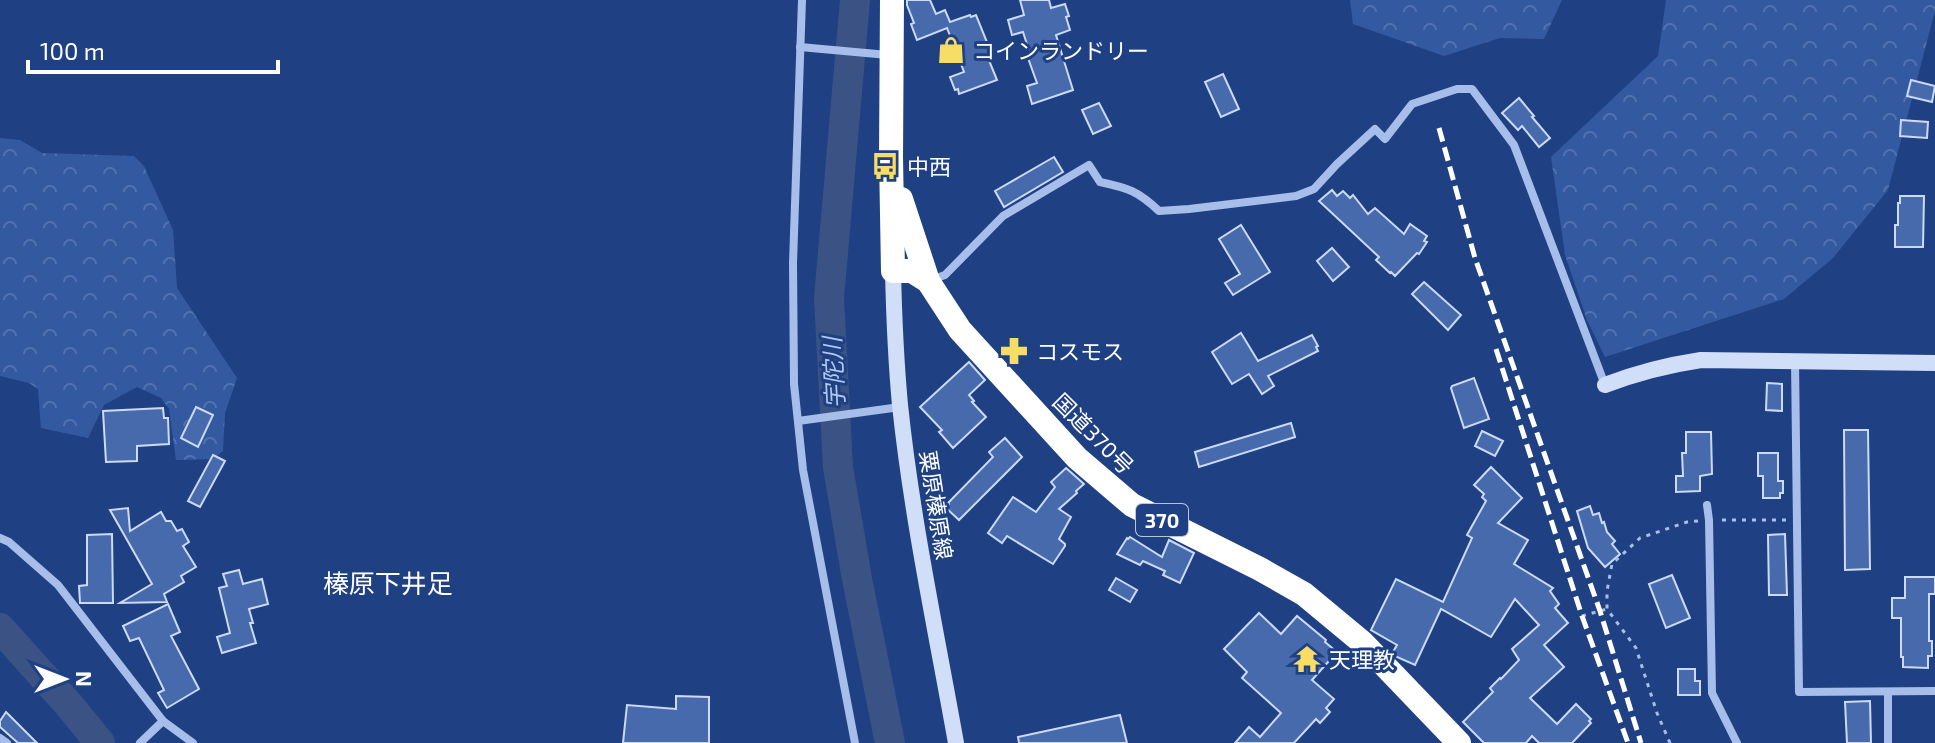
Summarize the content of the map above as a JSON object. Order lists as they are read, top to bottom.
{
  "streets": {
    "highway": ["国道370号", "370"],
    "main road": ["粟原榛原線"]
  },
  "districts": ["榛原下井足"],
  "water": ["宇陀川"],
  "places": {
    "shop": ["コインランドリー"],
    "bus stop": ["中西"],
    "pharmacy": ["コスモス"],
    "temple": ["天理教"]
  },
  "scale_bar": "100 m",
  "north": "right"
}
